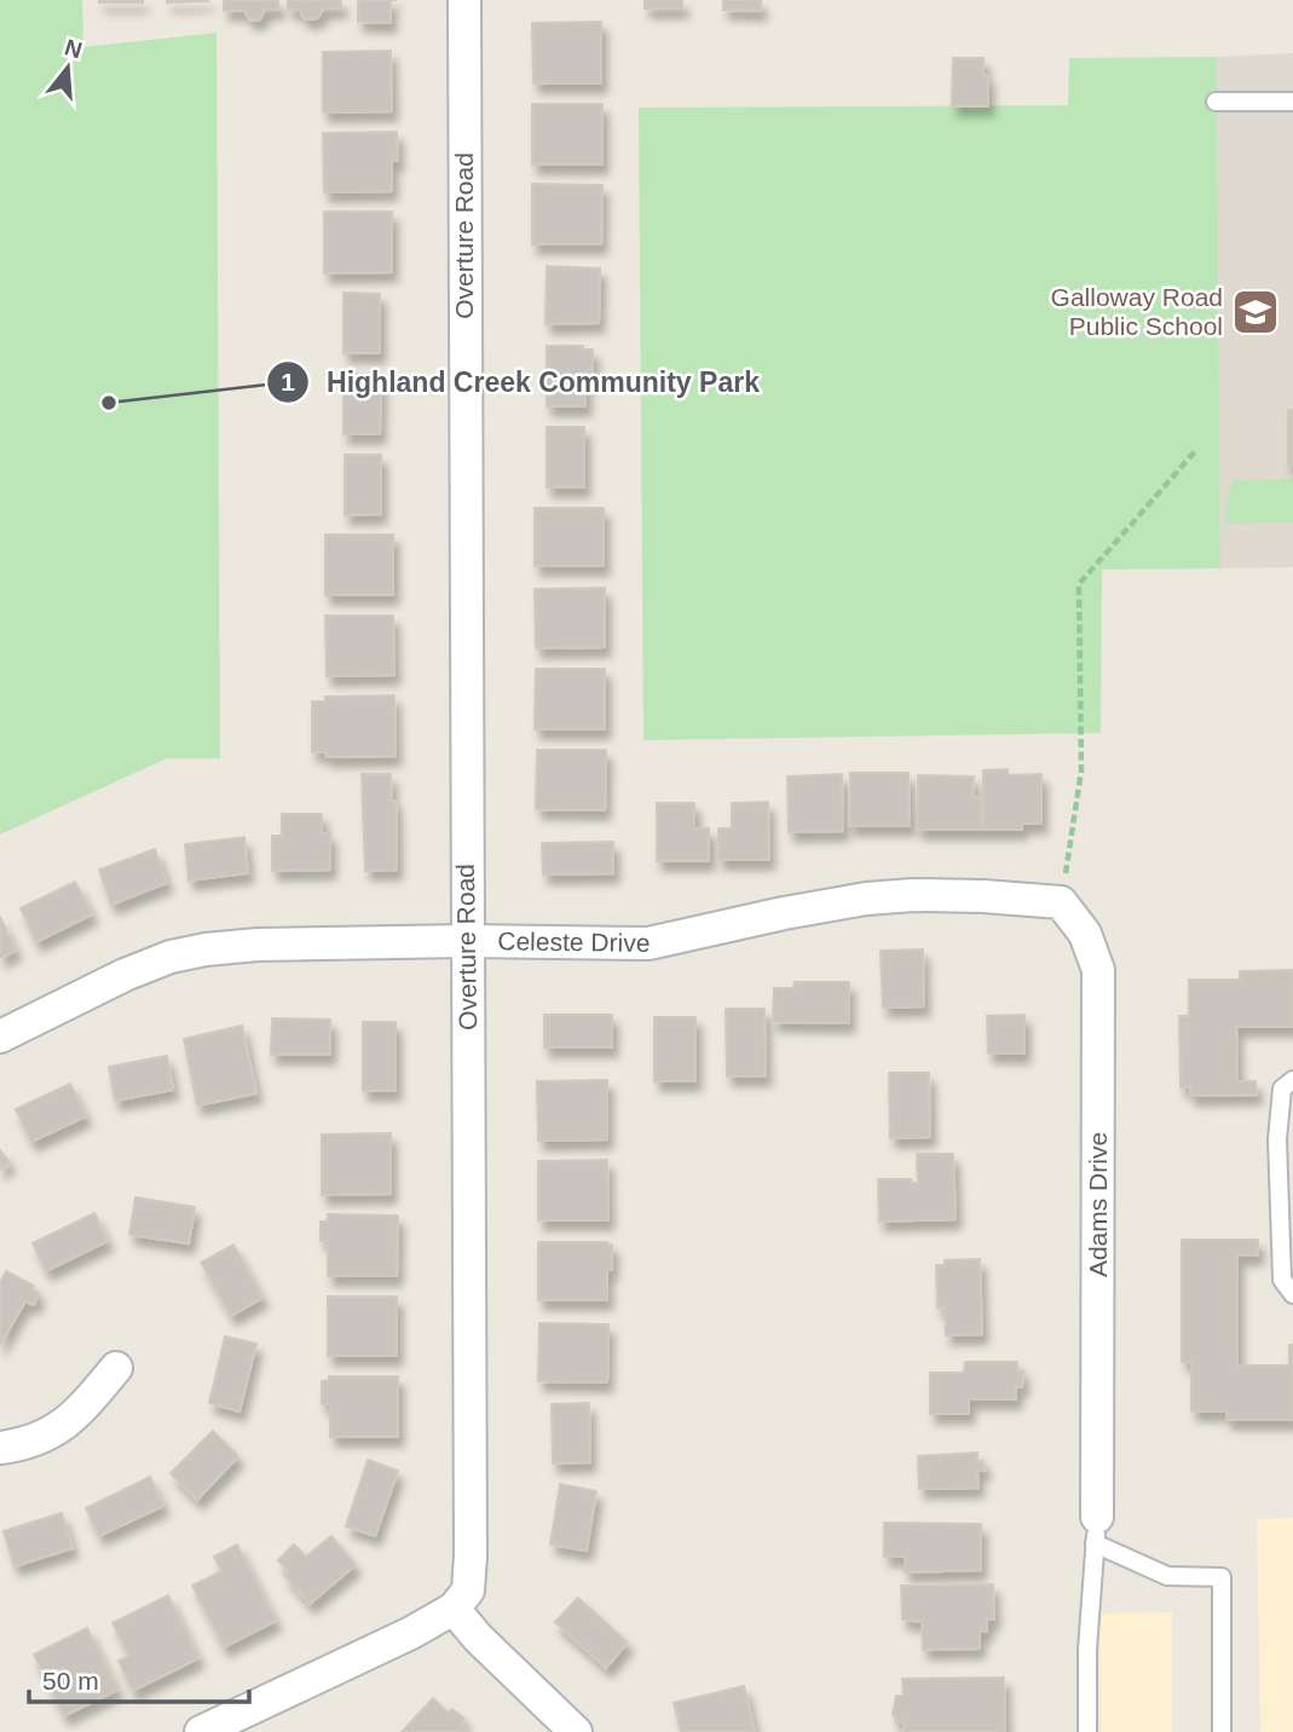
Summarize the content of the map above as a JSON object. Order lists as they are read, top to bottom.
{
  "streets": {
    "street": ["Overture Road", "Celeste Drive", "Adams Drive"]
  },
  "crossings": [
    ["Overture Road", "Celeste Drive"],
    ["Celeste Drive", "Adams Drive"]
  ],
  "places": {
    "school or university": ["Galloway Road Public School"],
    "other": ["Highland Creek Community Park"]
  },
  "scale_bar": "50 m",
  "north": "top"
}
